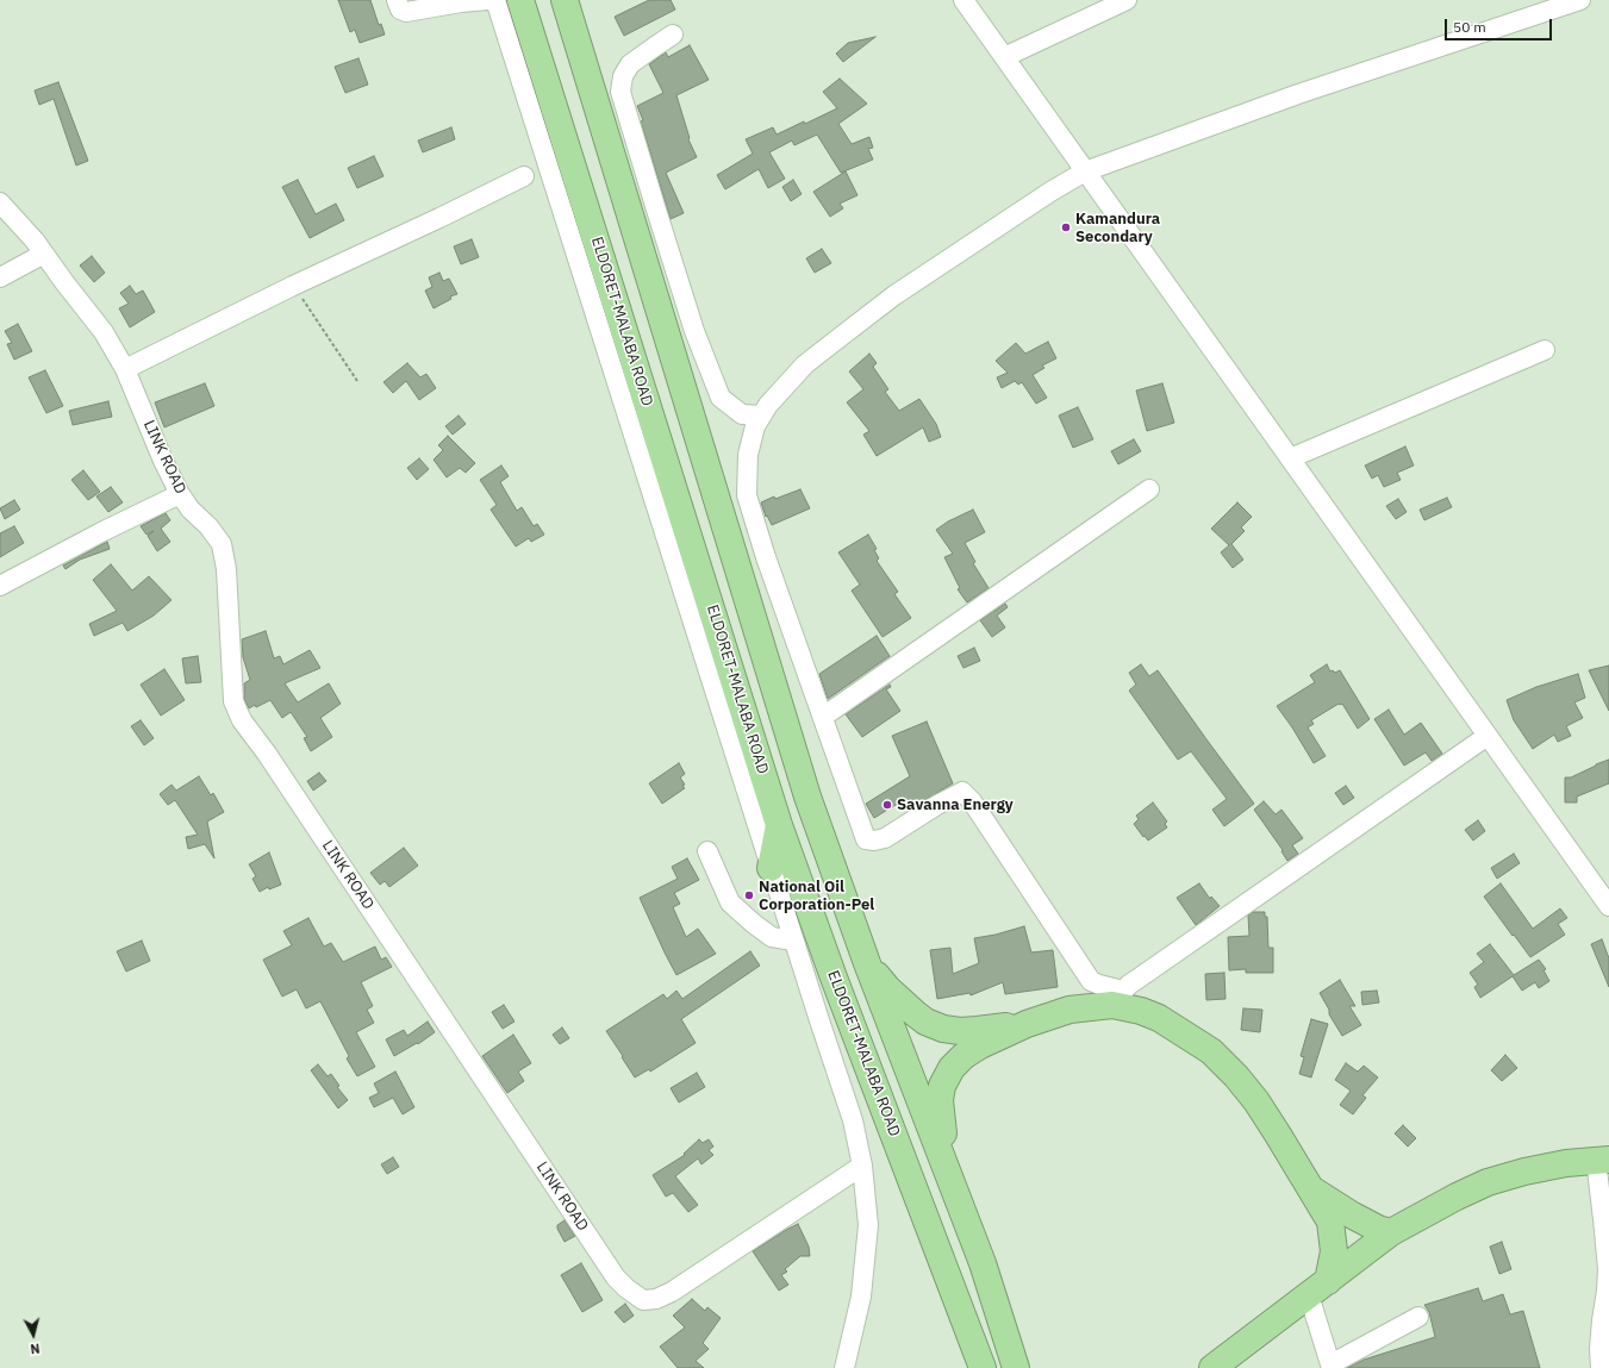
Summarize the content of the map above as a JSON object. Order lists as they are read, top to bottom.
{
  "streets": {
    "highway": ["ELDORET-MALABA ROAD"],
    "street": ["LINK ROAD"]
  },
  "crossings": [
    ["ELDORET-MALABA ROAD", "LINK ROAD"]
  ],
  "places": ["Kamandura Secondary", "Savanna Energy", "National Oil Corporation-Pel"],
  "scale_bar": "50 m",
  "north": "bottom"
}
